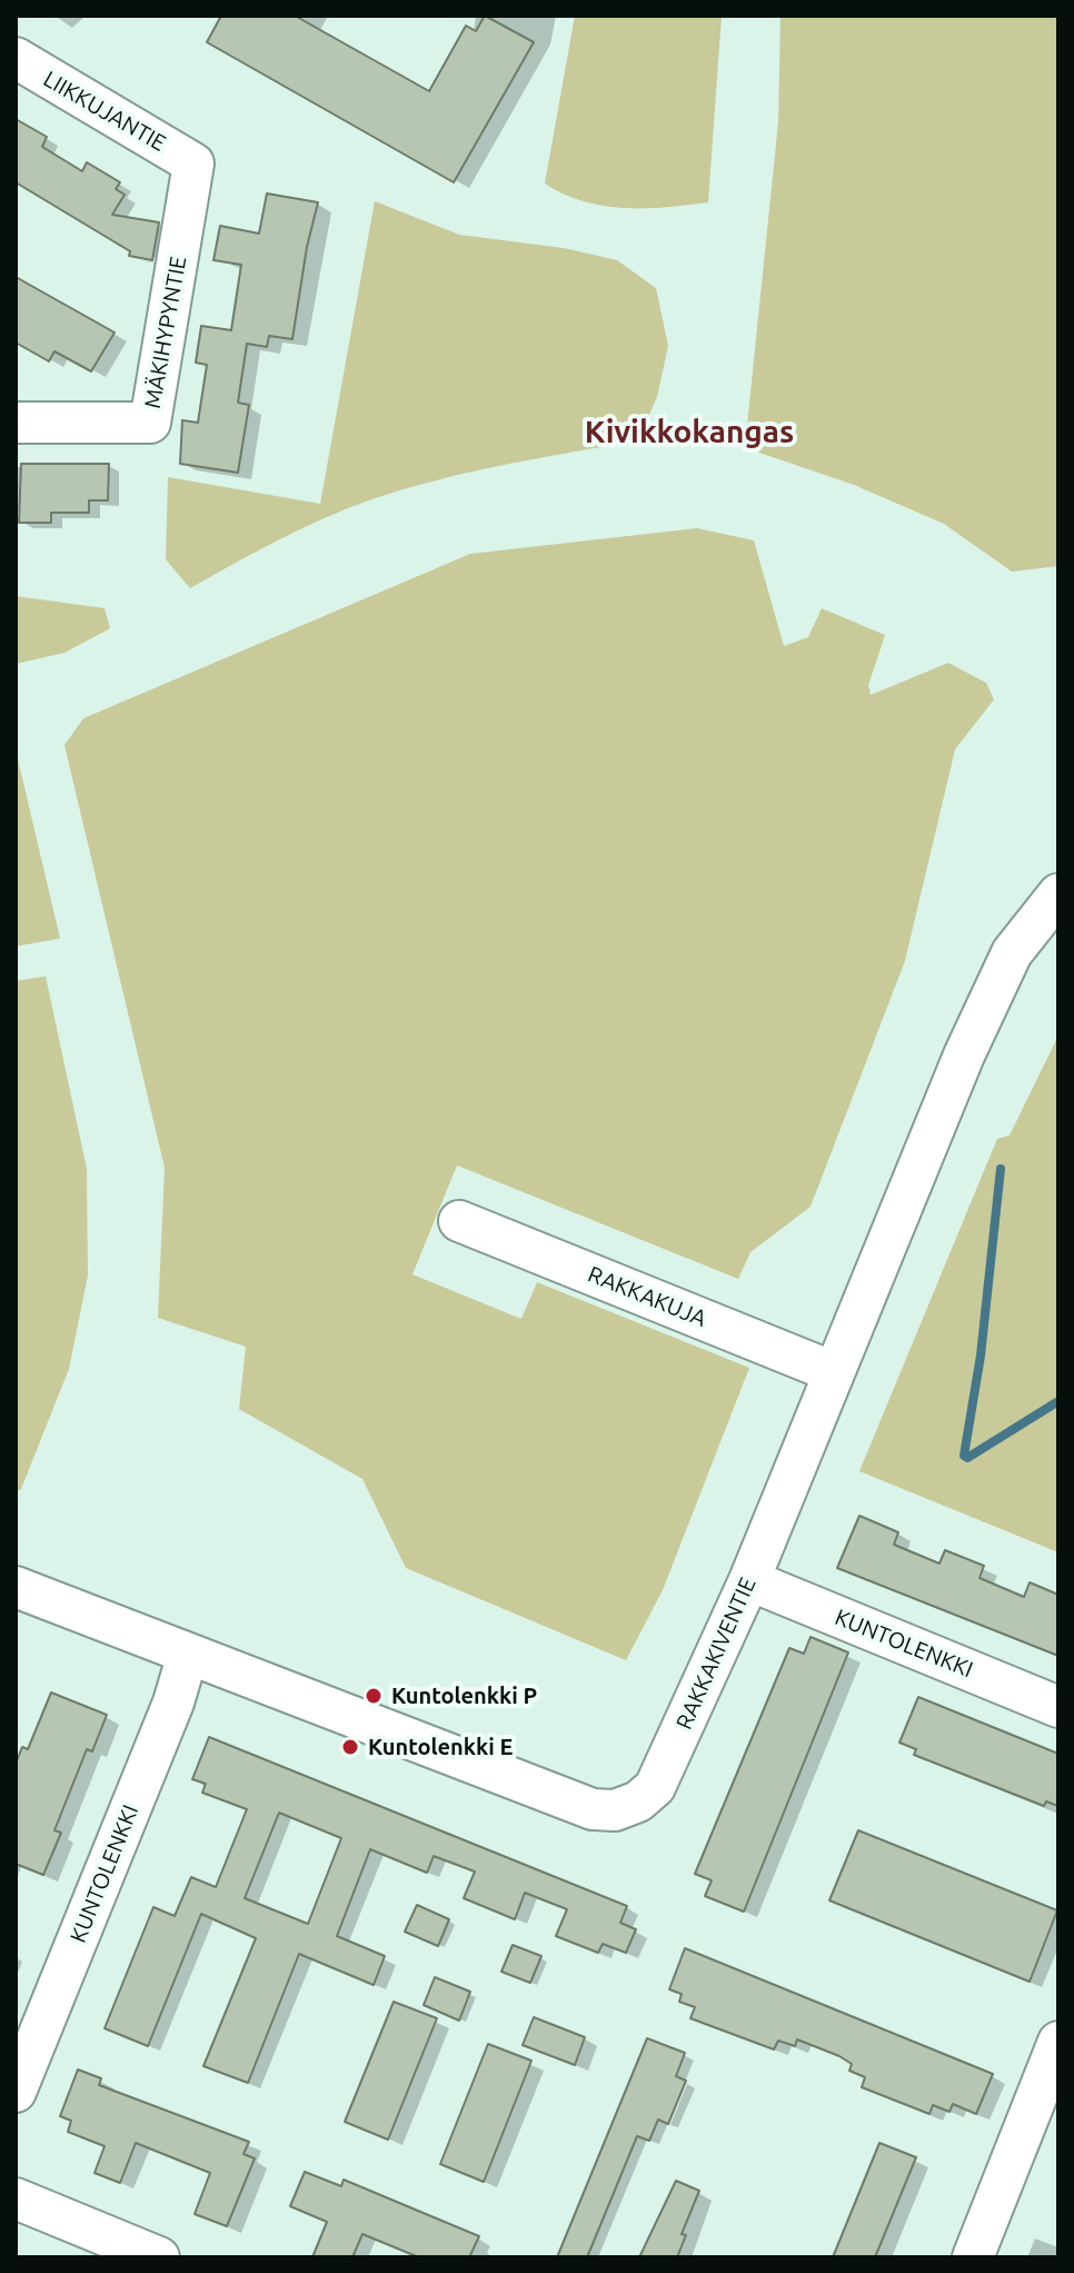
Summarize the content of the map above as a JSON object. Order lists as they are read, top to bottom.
{
  "streets": {
    "street": [
      "LIIKKUJANTIE",
      "MÄKIHYPYNTIE",
      "RAKKAKUJA",
      "KUNTOLENKKI",
      "RAKKAKIVENTIE"
    ]
  },
  "crossings": [
    ["LIIKKUJANTIE", "MÄKIHYPYNTIE"],
    ["RAKKAKUJA", "RAKKAKIVENTIE"],
    ["KUNTOLENKKI", "RAKKAKIVENTIE"]
  ],
  "districts": ["Kivikkokangas"],
  "places": ["Kuntolenkki P", "Kuntolenkki E"]
}
